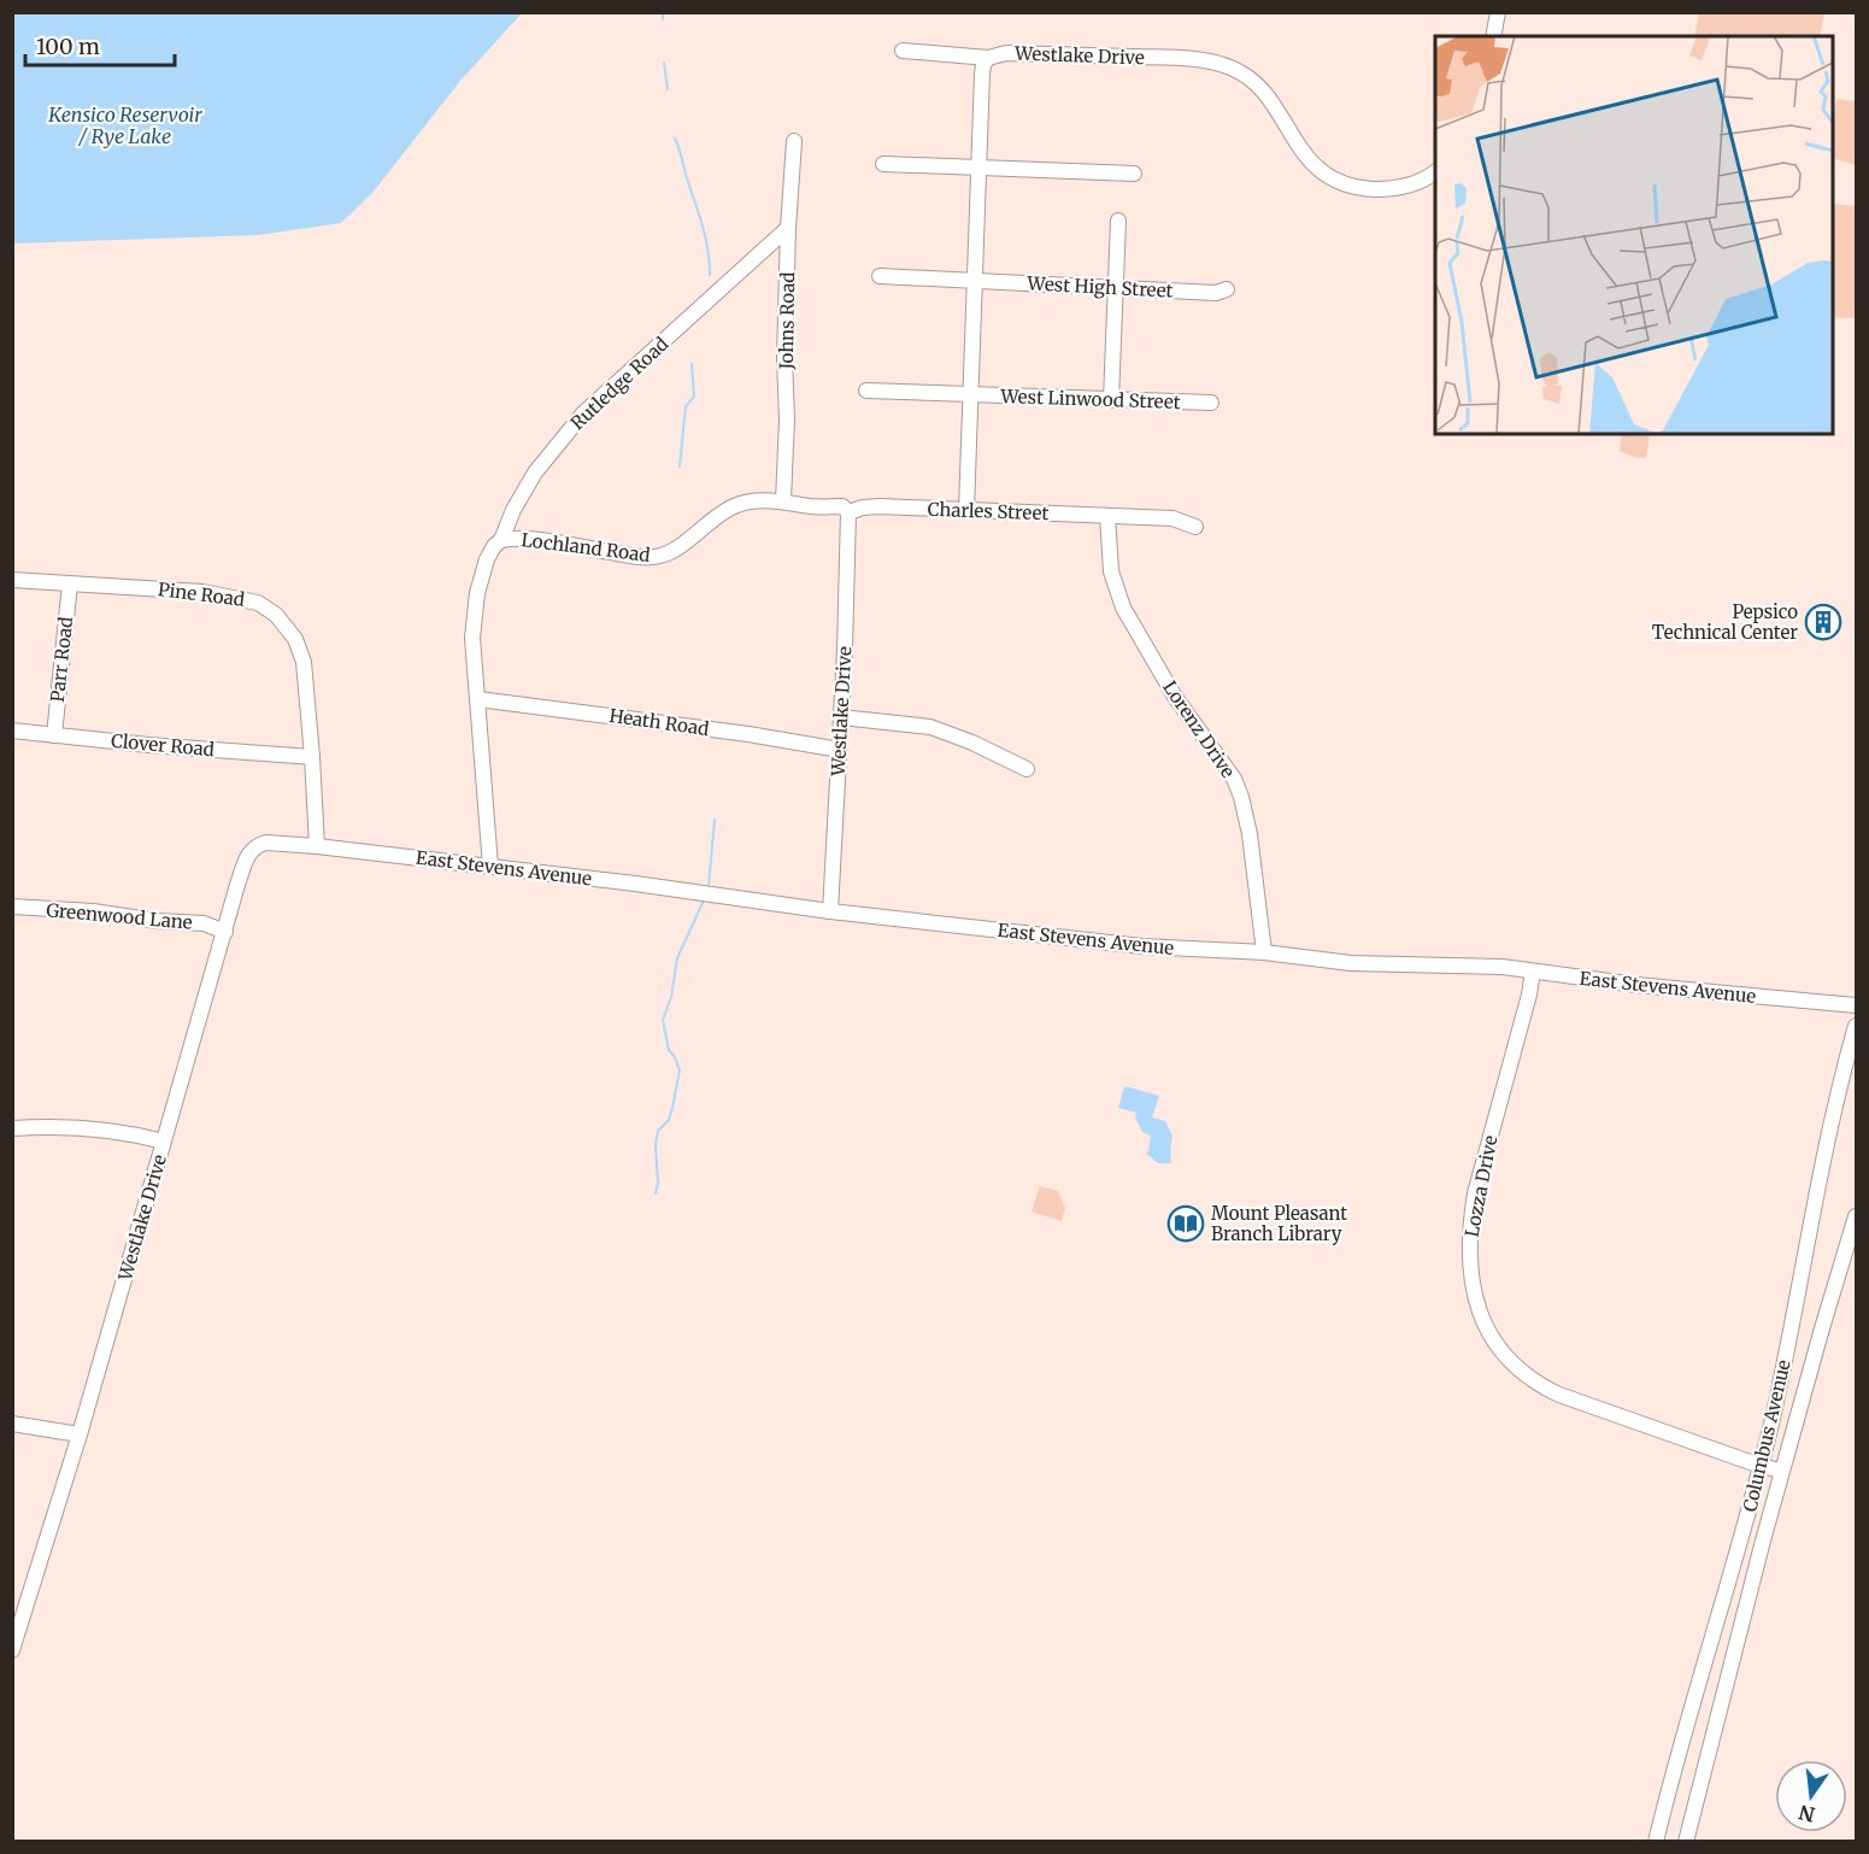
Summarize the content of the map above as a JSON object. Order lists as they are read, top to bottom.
{
  "streets": {
    "street": [
      "Westlake Drive",
      "West High Street",
      "Johns Road",
      "Rutledge Road",
      "West Linwood Street",
      "Charles Street",
      "Lochland Road",
      "Pine Road",
      "Parr Road",
      "Heath Road",
      "Lorenz Drive",
      "Clover Road",
      "East Stevens Avenue",
      "Greenwood Lane",
      "Lozza Drive",
      "Columbus Avenue"
    ]
  },
  "crossings": [
    ["Westlake Drive", "West High Street"],
    ["Westlake Drive", "West Linwood Street"],
    ["Westlake Drive", "Charles Street"],
    ["Westlake Drive", "Pine Road"],
    ["Westlake Drive", "Heath Road"],
    ["Westlake Drive", "East Stevens Avenue"],
    ["Westlake Drive", "Greenwood Lane"],
    ["Johns Road", "Rutledge Road"],
    ["Johns Road", "Charles Street"],
    ["Johns Road", "Lochland Road"],
    ["Rutledge Road", "Lochland Road"],
    ["Rutledge Road", "Heath Road"],
    ["Rutledge Road", "East Stevens Avenue"],
    ["Charles Street", "Lochland Road"],
    ["Charles Street", "Lorenz Drive"],
    ["Pine Road", "Parr Road"],
    ["Pine Road", "Clover Road"],
    ["Pine Road", "East Stevens Avenue"],
    ["Parr Road", "Clover Road"],
    ["Lorenz Drive", "East Stevens Avenue"],
    ["East Stevens Avenue", "Lozza Drive"],
    ["Lozza Drive", "Columbus Avenue"]
  ],
  "water": ["Kensico Reservoir / Rye Lake"],
  "places": {
    "building": ["Pepsico Technical Center"],
    "library": ["Mount Pleasant Branch Library"]
  },
  "scale_bar": "100 m",
  "north": "bottom"
}
